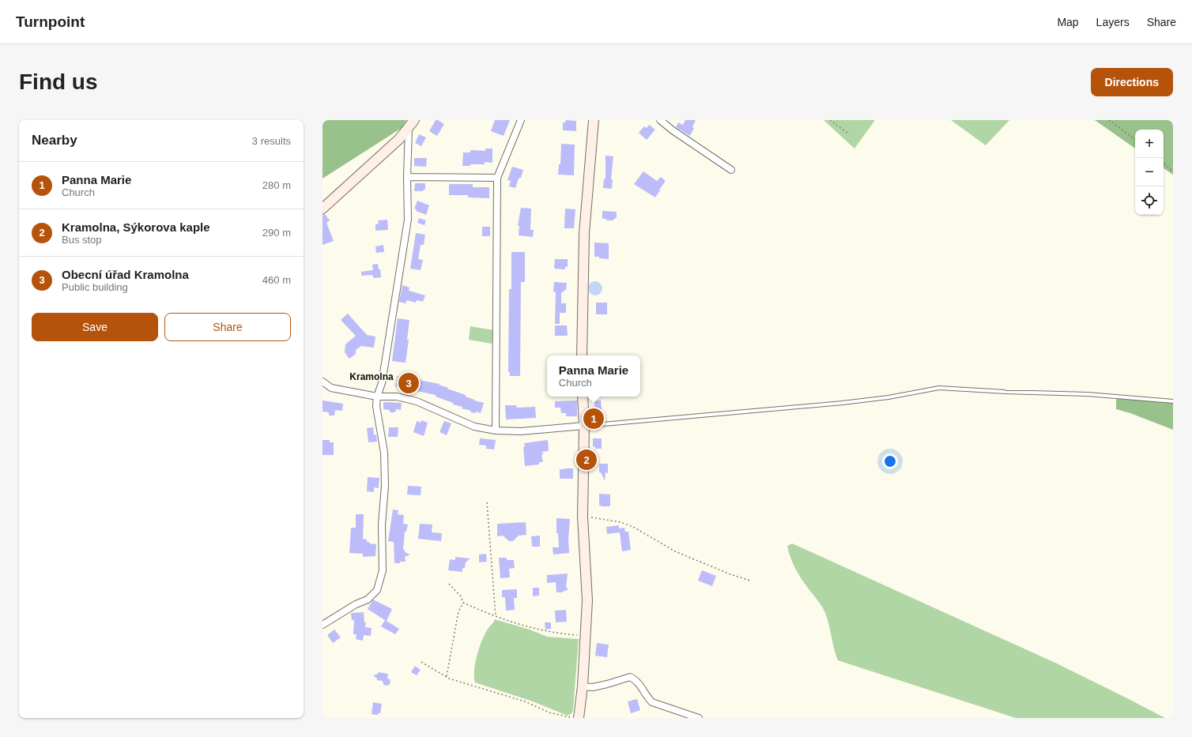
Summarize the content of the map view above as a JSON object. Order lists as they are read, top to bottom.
{
  "districts": ["Kramolna"],
  "page": {
    "header": "Turnpoint",
    "nav": ["Map", "Layers", "Share"],
    "buttons": [
      "Directions",
      ["Save", "Share"]
    ],
    "title": "Find us",
    "heading": ["Nearby", "3 results"],
    "map_buttons": ["+", "−"],
    "list": [
      {
        "mark": "1",
        "name": "Panna Marie",
        "note": "Church",
        "value": "280 m"
      },
      {
        "mark": "2",
        "name": "Kramolna, Sýkorova kaple",
        "note": "Bus stop",
        "value": "290 m"
      },
      {
        "mark": "3",
        "name": "Obecní úřad Kramolna",
        "note": "Public building",
        "value": "460 m"
      }
    ],
    "popup": ["Panna Marie", "Church"],
    "pins": ["3", "1", "2"]
  }
}
